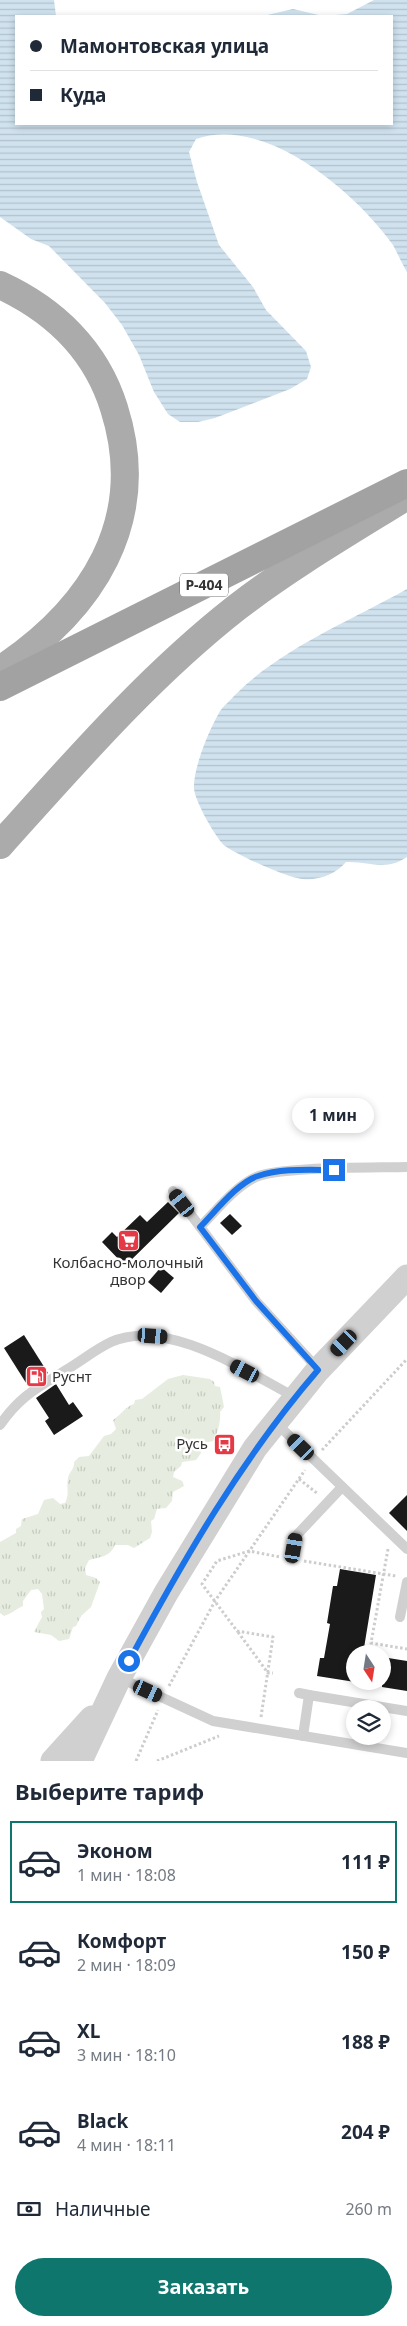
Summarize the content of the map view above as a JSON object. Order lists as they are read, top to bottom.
{
  "streets": {
    "highway": ["Р-404"]
  },
  "places": {
    "supermarket": ["Колбасно-молочный двор"],
    "fuel station": ["Руснт"],
    "bus stop": ["Русь"]
  },
  "north": "bottom",
  "page": {
    "banner": ["Мамонтовская улица", "Куда"],
    "bubble": "1 мин",
    "heading": "Выберите тариф",
    "list": [
      {
        "name": "Эконом",
        "note": "1 мин · 18:08",
        "value": "111 ₽"
      },
      {
        "name": "Комфорт",
        "note": "2 мин · 18:09",
        "value": "150 ₽"
      },
      {
        "name": "XL",
        "note": "3 мин · 18:10",
        "value": "188 ₽"
      },
      {
        "name": "Black",
        "note": "4 мин · 18:11",
        "value": "204 ₽"
      }
    ],
    "pay": ["Наличные", "260 m"],
    "buttons": "Заказать"
  }
}
